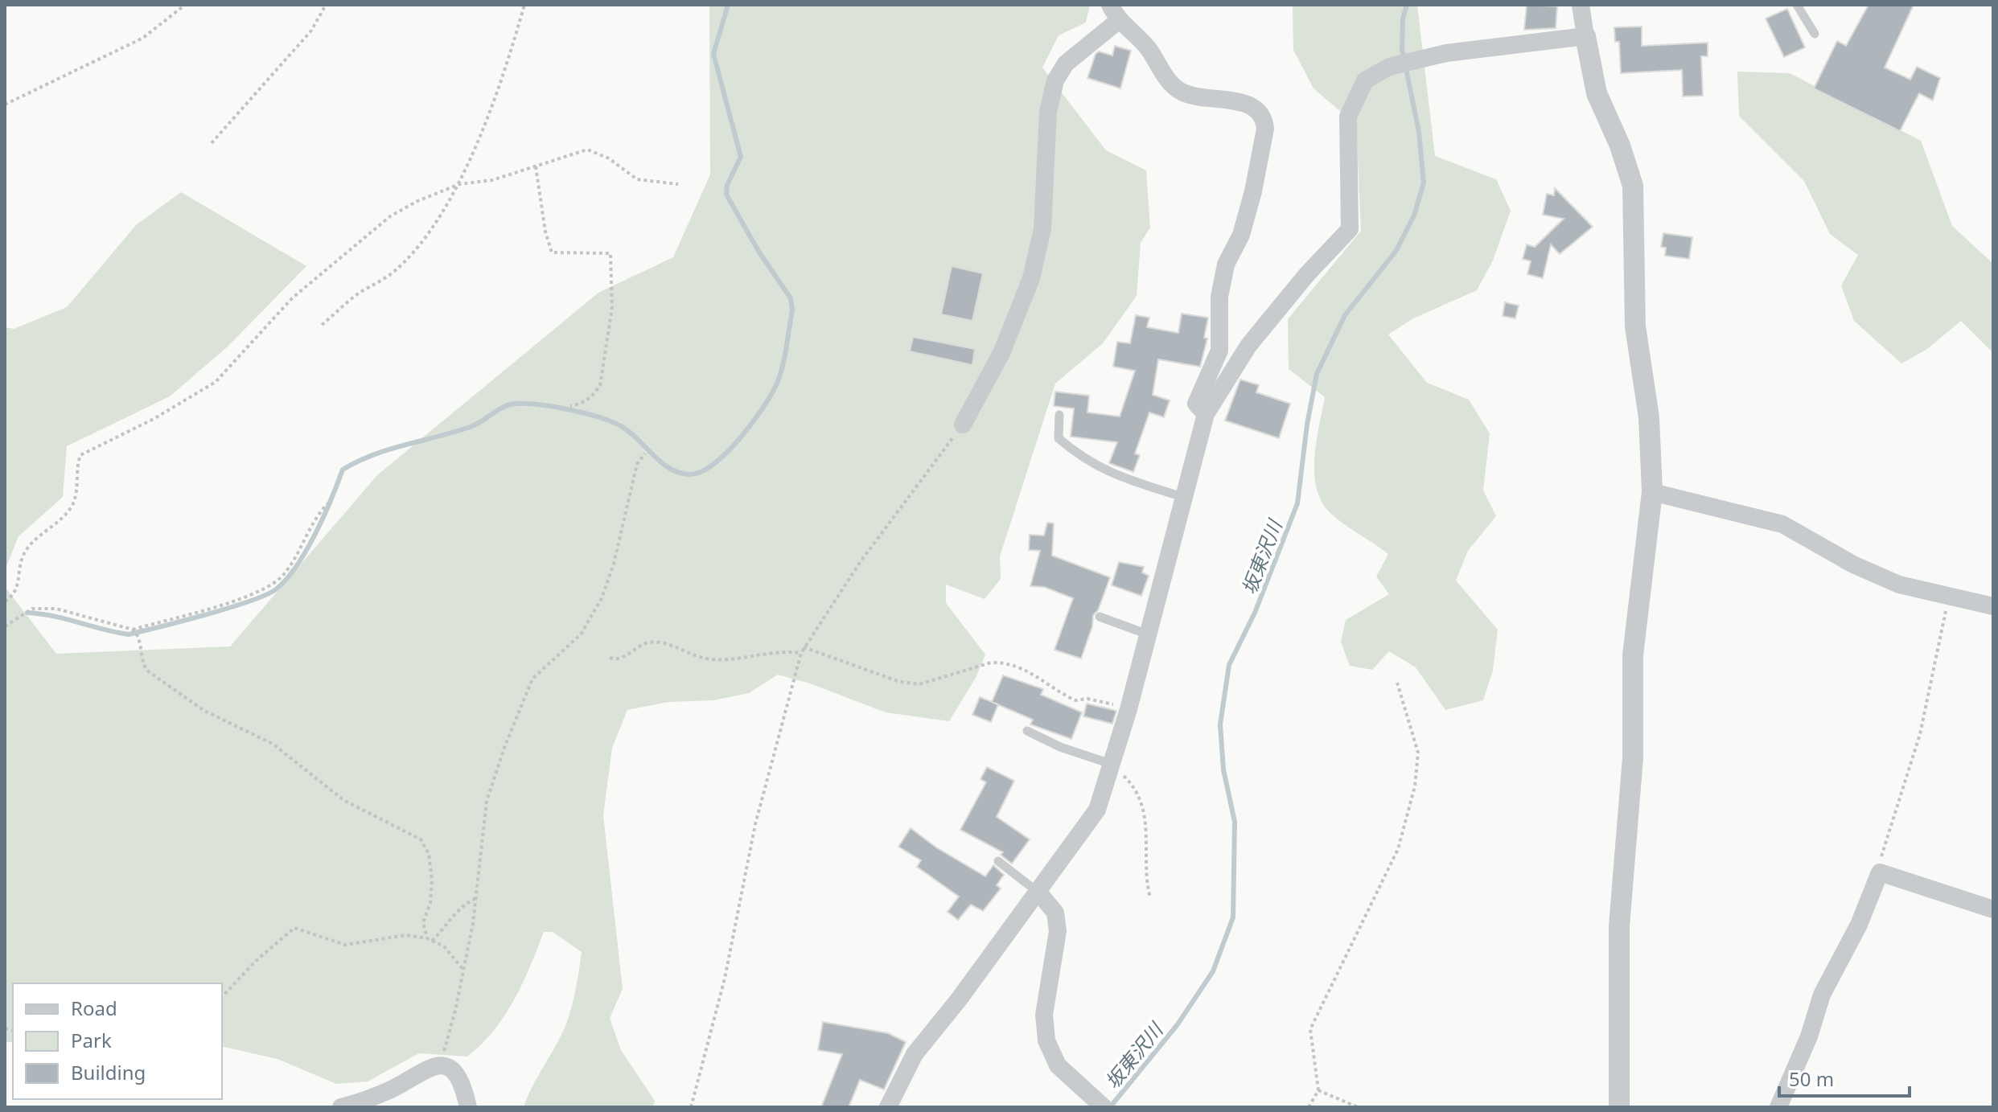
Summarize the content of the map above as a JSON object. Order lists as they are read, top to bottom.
{
  "water": ["坂東沢川"],
  "legend": ["Road", "Park", "Building"],
  "scale_bar": "50 m"
}
